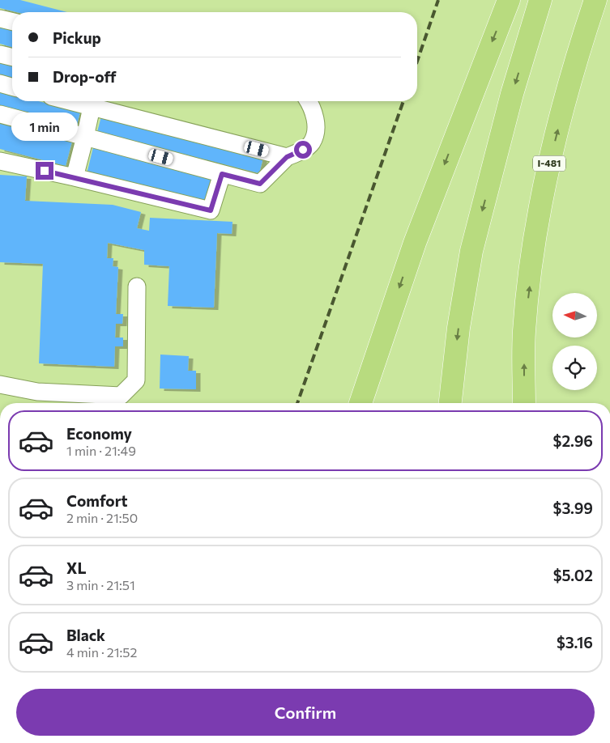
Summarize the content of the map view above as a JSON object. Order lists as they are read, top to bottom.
{
  "streets": {
    "highway": ["I-481"]
  },
  "north": "left",
  "page": {
    "banner": ["Pickup", "Drop-off"],
    "bubble": "1 min",
    "list": [
      {
        "name": "Economy",
        "note": "1 min · 21:49",
        "value": "$2.96"
      },
      {
        "name": "Comfort",
        "note": "2 min · 21:50",
        "value": "$3.99"
      },
      {
        "name": "XL",
        "note": "3 min · 21:51",
        "value": "$5.02"
      },
      {
        "name": "Black",
        "note": "4 min · 21:52",
        "value": "$3.16"
      }
    ],
    "buttons": "Confirm"
  }
}
